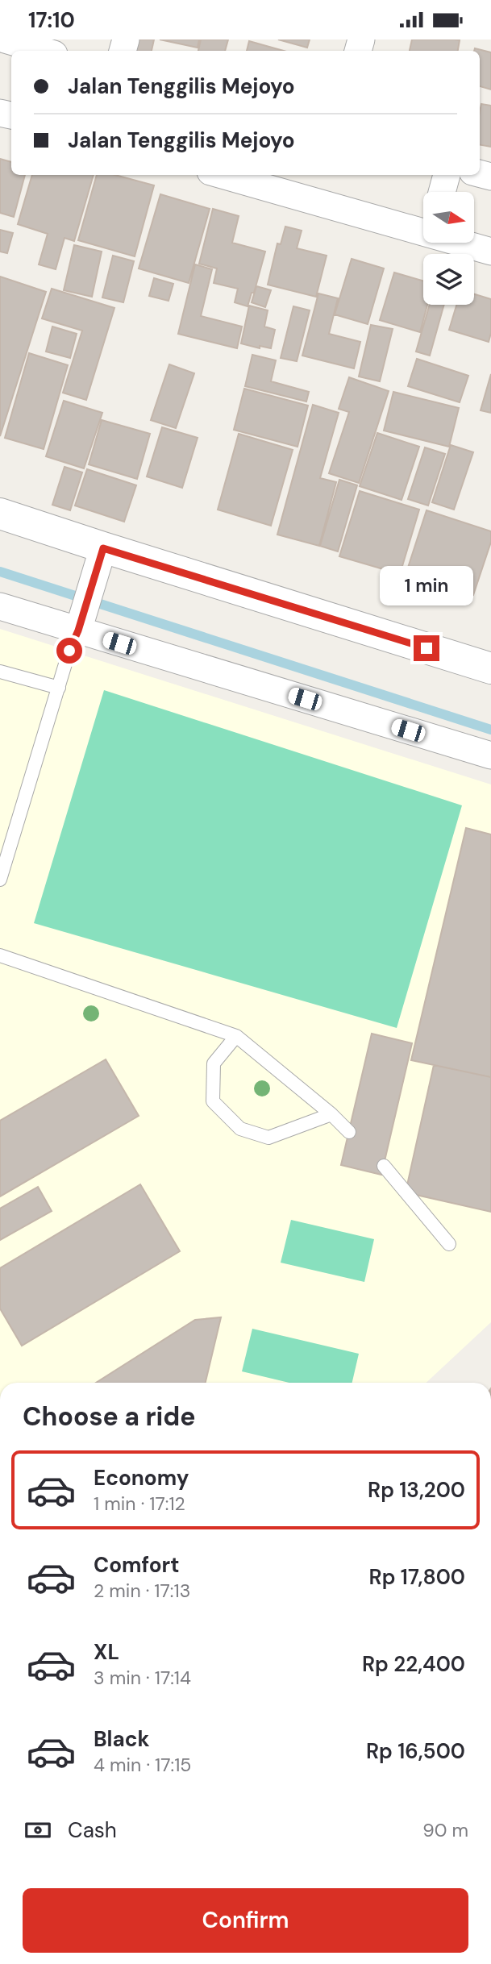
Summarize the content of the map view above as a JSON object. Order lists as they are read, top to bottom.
{
  "north": "right",
  "page": {
    "status": "17:10",
    "banner": ["Jalan Tenggilis Mejoyo", "Jalan Tenggilis Mejoyo"],
    "bubble": "1 min",
    "heading": "Choose a ride",
    "list": [
      {
        "name": "Economy",
        "note": "1 min · 17:12",
        "value": "Rp 13,200"
      },
      {
        "name": "Comfort",
        "note": "2 min · 17:13",
        "value": "Rp 17,800"
      },
      {
        "name": "XL",
        "note": "3 min · 17:14",
        "value": "Rp 22,400"
      },
      {
        "name": "Black",
        "note": "4 min · 17:15",
        "value": "Rp 16,500"
      }
    ],
    "pay": ["Cash", "90 m"],
    "buttons": "Confirm"
  }
}
